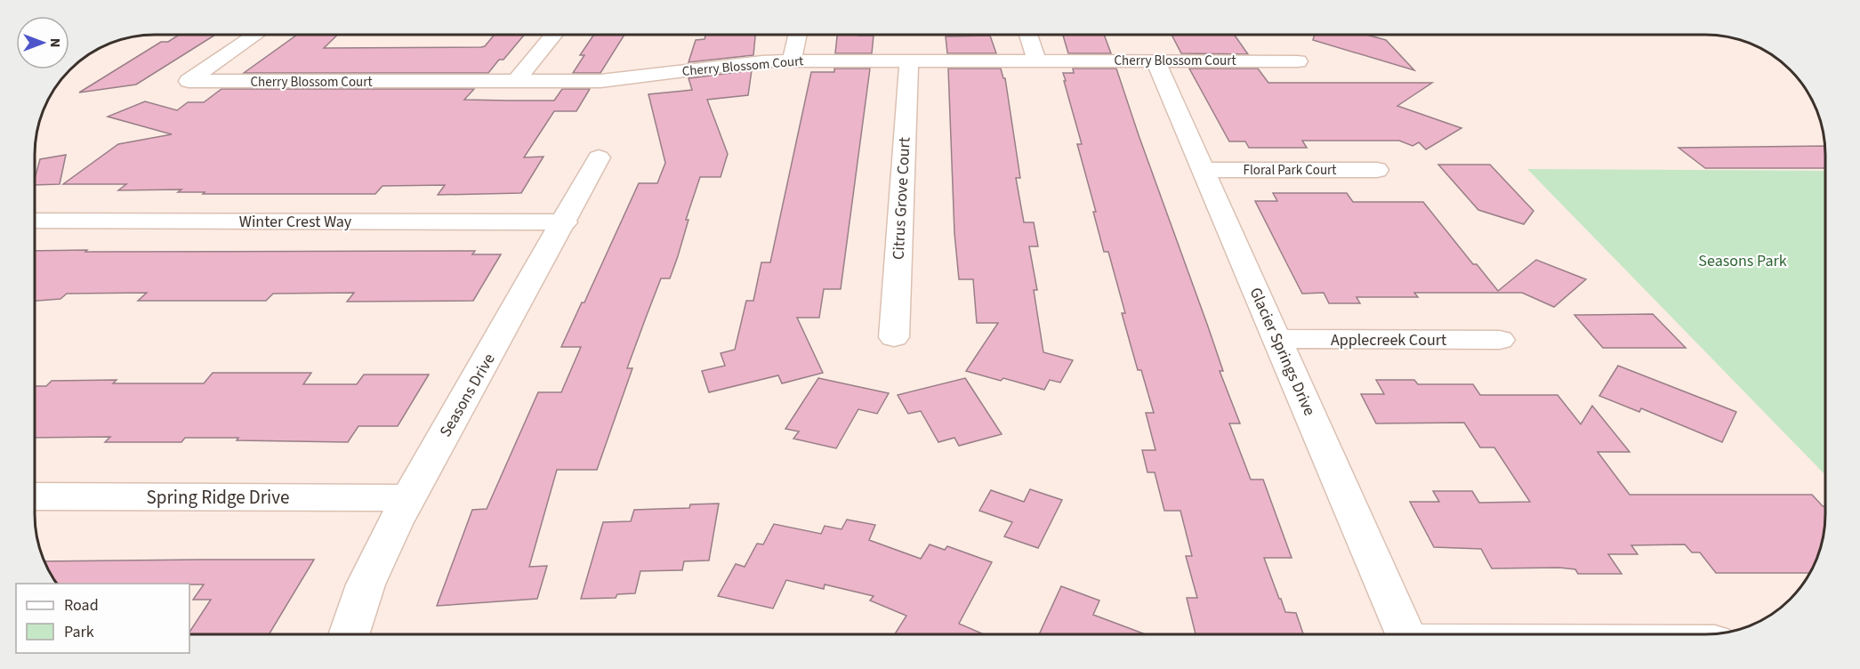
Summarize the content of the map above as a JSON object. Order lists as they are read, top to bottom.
{
  "streets": {
    "street": [
      "Cherry Blossom Court",
      "Floral Park Court",
      "Citrus Grove Court",
      "Winter Crest Way",
      "Applecreek Court",
      "Glacier Springs Drive",
      "Seasons Drive",
      "Spring Ridge Drive"
    ]
  },
  "crossings": [
    ["Cherry Blossom Court", "Citrus Grove Court"],
    ["Cherry Blossom Court", "Glacier Springs Drive"],
    ["Floral Park Court", "Glacier Springs Drive"],
    ["Winter Crest Way", "Seasons Drive"],
    ["Applecreek Court", "Glacier Springs Drive"],
    ["Seasons Drive", "Spring Ridge Drive"]
  ],
  "parks": ["Seasons Park"],
  "legend": ["Road", "Park"],
  "north": "right"
}
